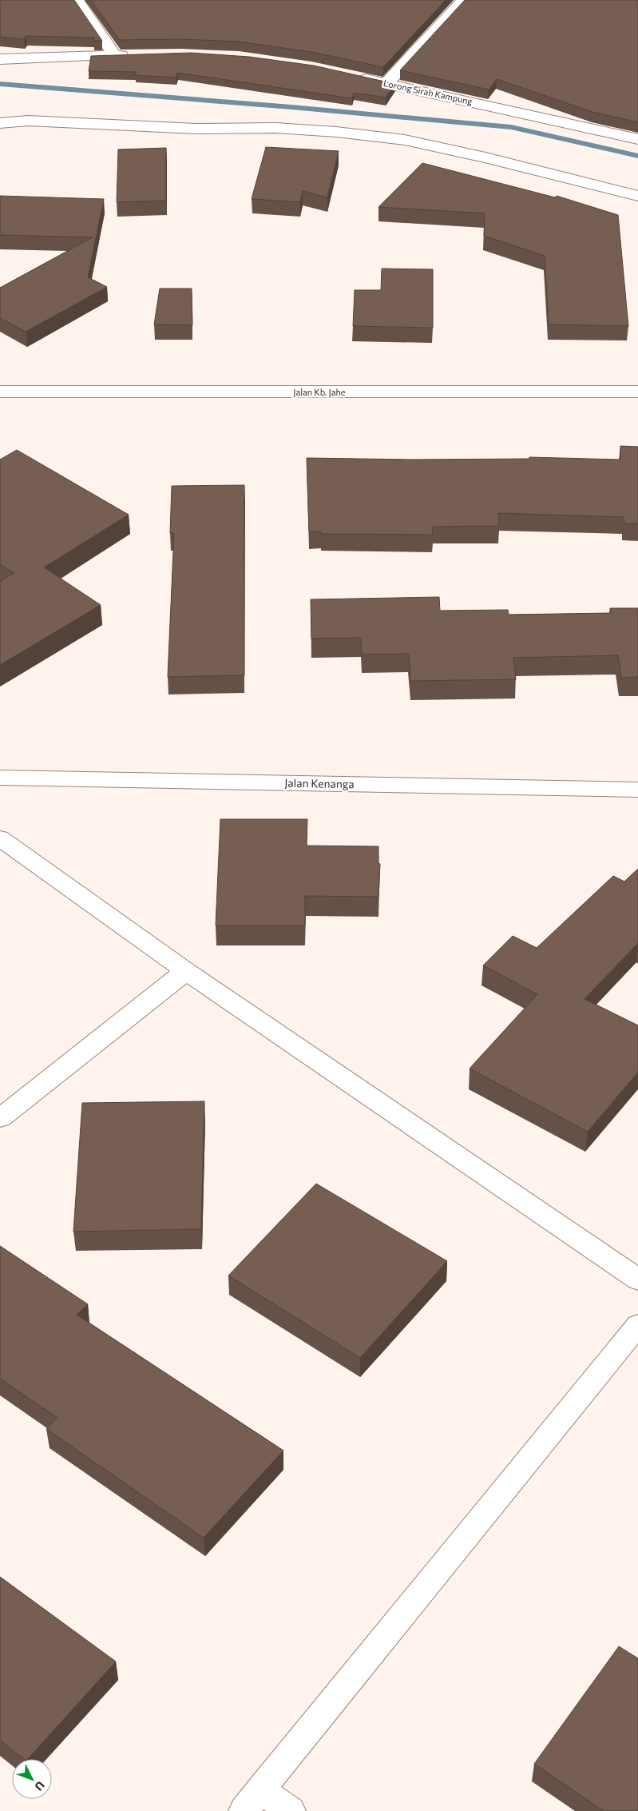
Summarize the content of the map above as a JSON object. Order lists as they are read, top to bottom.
{
  "streets": {
    "street": ["Lorong Sirah Kampung", "Jalan Kb. Jahe", "Jalan Kenanga"]
  },
  "north": "bottom right"
}
